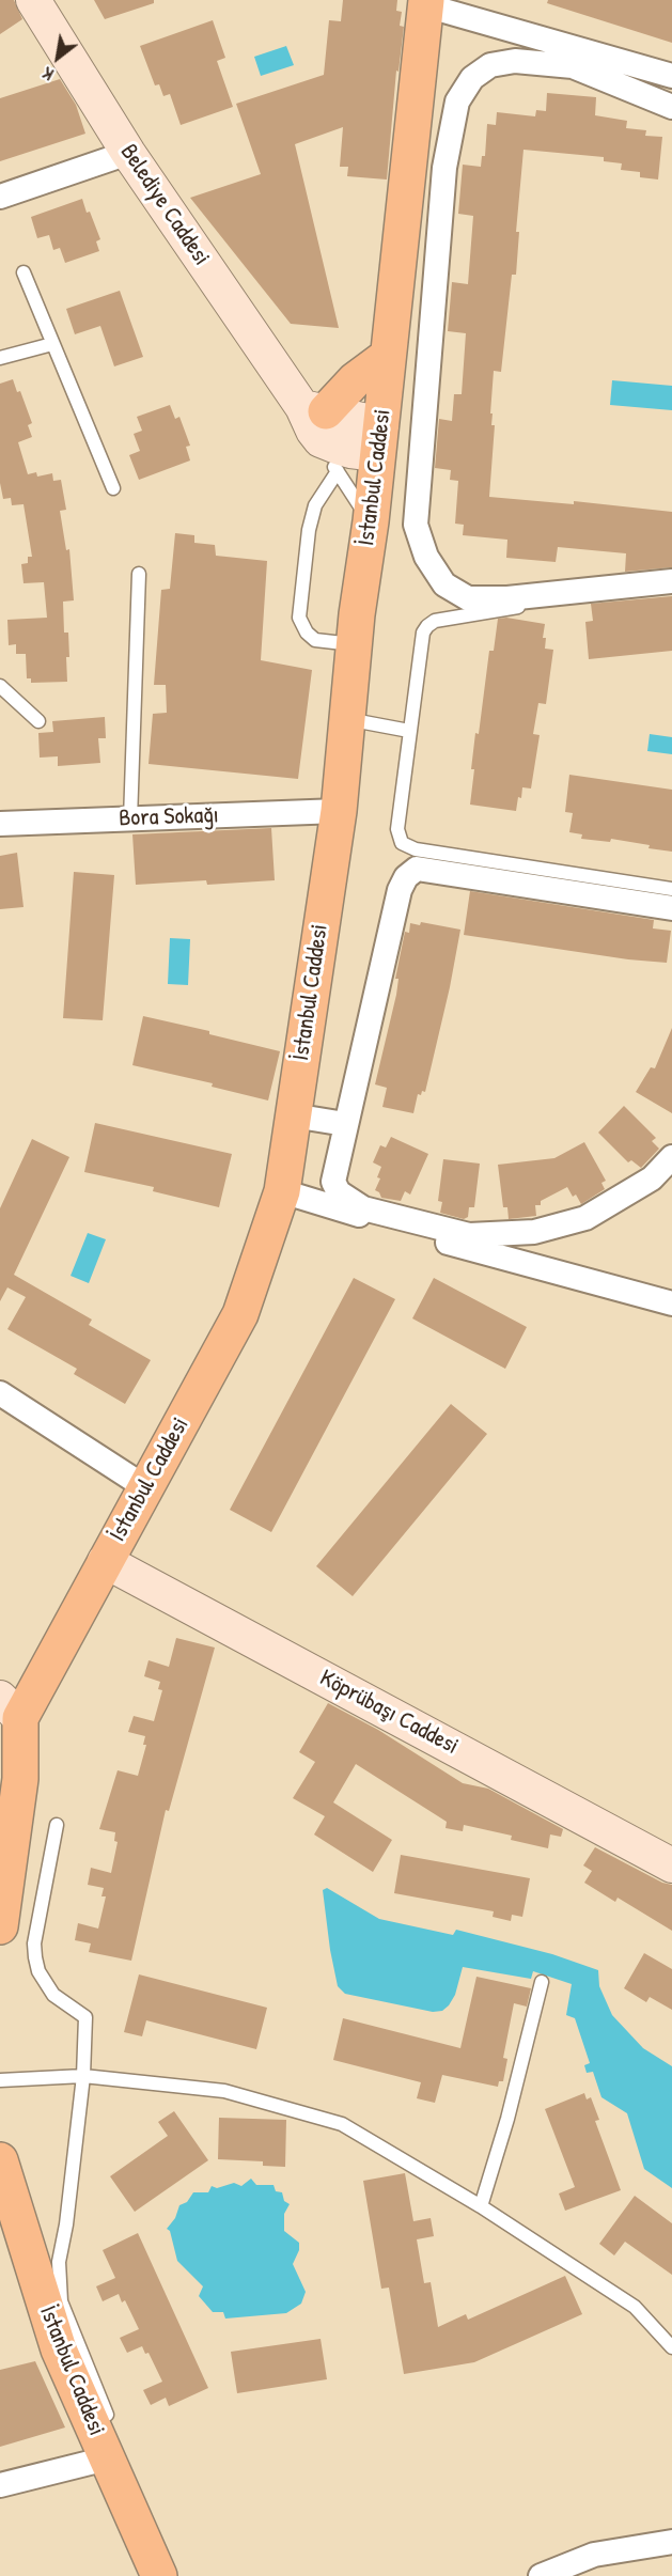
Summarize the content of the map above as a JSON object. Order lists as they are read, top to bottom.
{
  "streets": {
    "main road": ["İstanbul Caddesi"],
    "street": ["Belediye Caddesi", "Bora Sokağı", "Köprübaşı Caddesi"]
  },
  "crossings": [
    ["İstanbul Caddesi", "Bora Sokağı"],
    ["İstanbul Caddesi", "Köprübaşı Caddesi"]
  ],
  "north": "bottom left"
}
